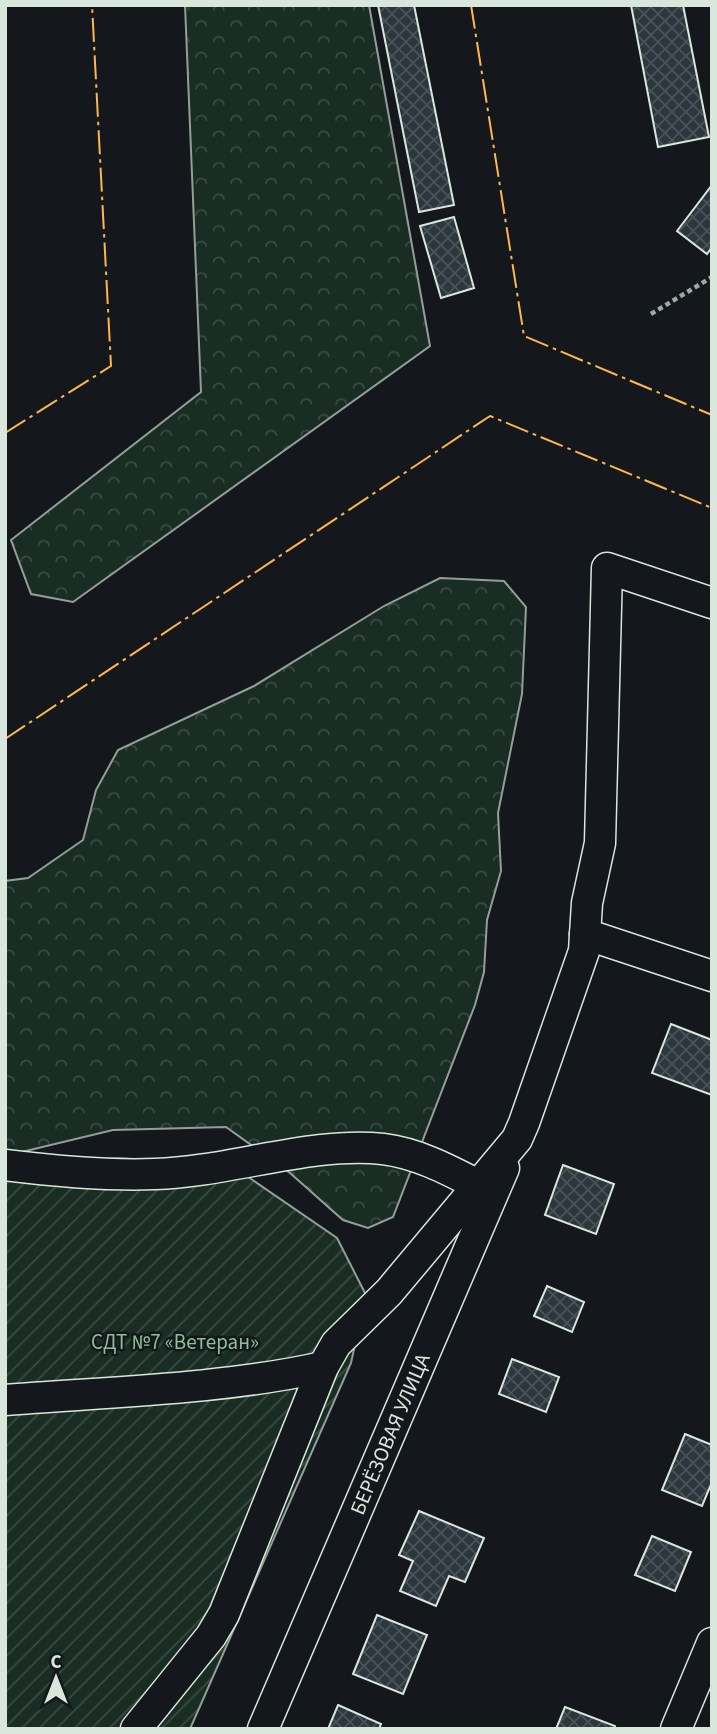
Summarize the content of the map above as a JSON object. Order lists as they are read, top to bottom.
{
  "streets": {
    "street": ["БЕРЁЗОВАЯ УЛИЦА"]
  },
  "parks": ["СДТ №7 «Ветеран»"],
  "north": "top"
}
